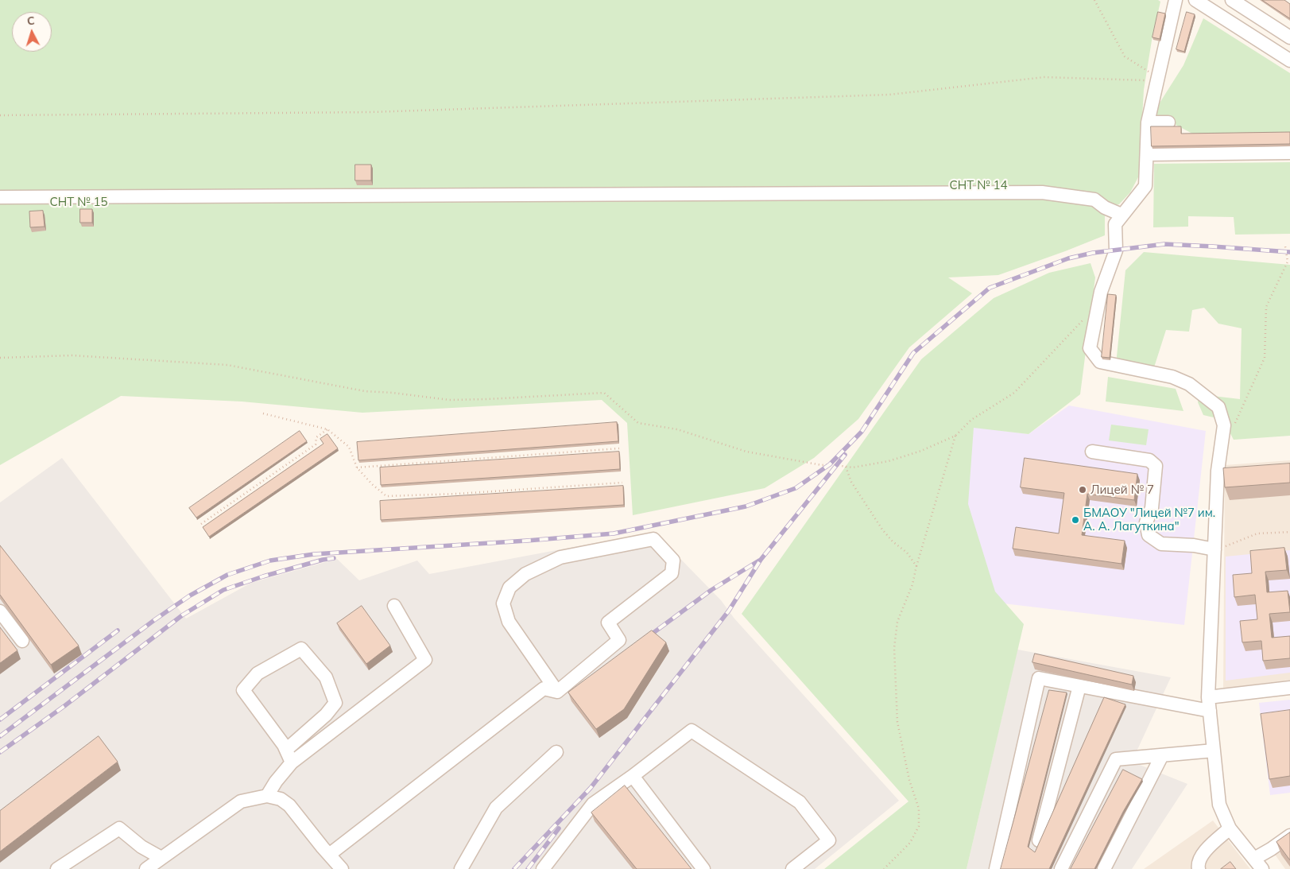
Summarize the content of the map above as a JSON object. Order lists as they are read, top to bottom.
{
  "parks": ["СНТ № 14", "СНТ № 15"],
  "places": ["Лицей № 7", "БМАОУ \"Лицей №7 им. А. А. Лагуткина\""],
  "north": "top"
}
